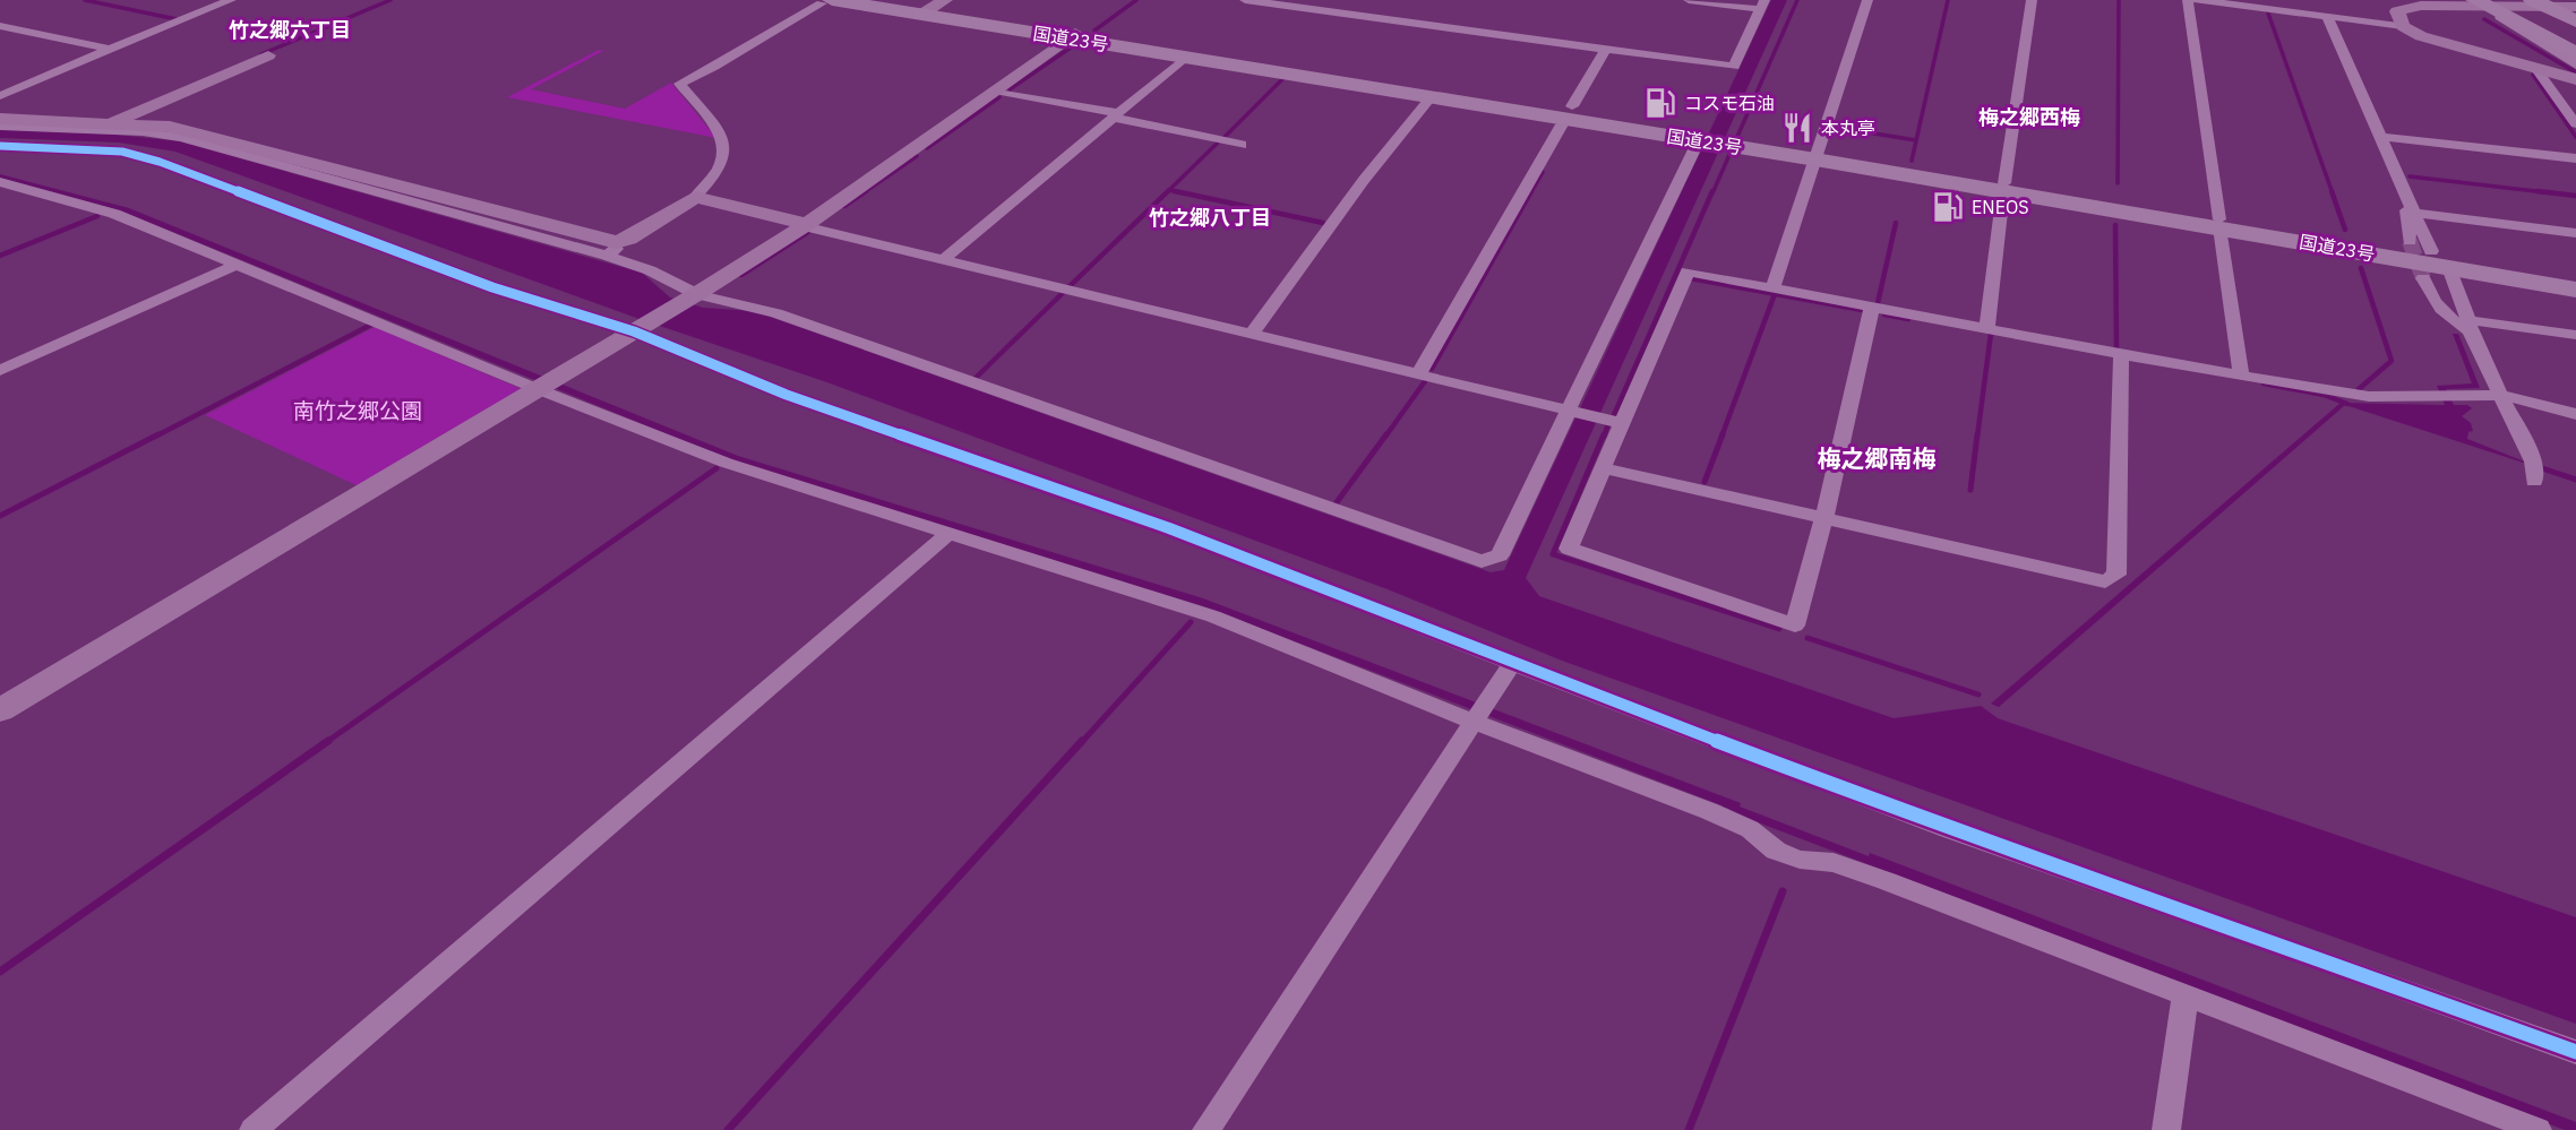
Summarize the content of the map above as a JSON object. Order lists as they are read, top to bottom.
{
  "streets": {
    "highway": ["国道23号"]
  },
  "districts": [
    "竹之郷六丁目",
    "梅之郷西梅",
    "竹之郷八丁目",
    "梅之郷南梅"
  ],
  "parks": ["南竹之郷公園"],
  "places": {
    "fuel station": ["コスモ石油", "ENEOS"],
    "restaurant": ["本丸亭"]
  }
}
